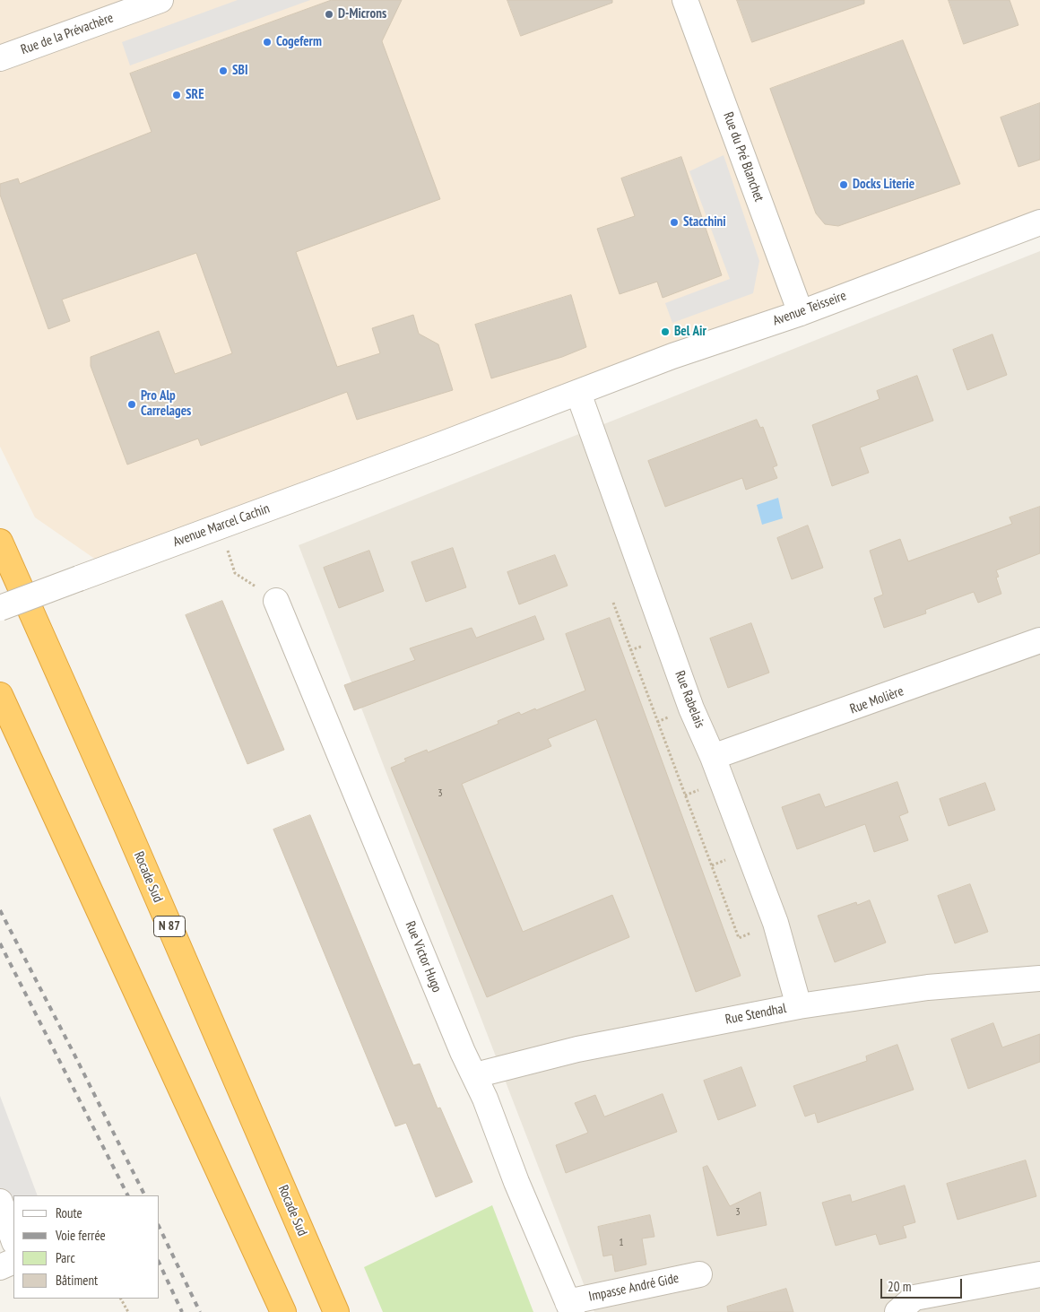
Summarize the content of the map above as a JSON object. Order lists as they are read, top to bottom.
{
  "streets": {
    "highway": ["Rocade Sud", "N 87"],
    "street": [
      "Rue de la Prévachère",
      "Rue du Pré Blanchet",
      "Avenue Teisseire",
      "Avenue Marcel Cachin",
      "Rue Rabelais",
      "Rue Molière",
      "Rue Victor Hugo",
      "Rue Stendhal",
      "Impasse André Gide"
    ]
  },
  "crossings": [
    ["Rue du Pré Blanchet", "Avenue Teisseire"],
    ["Avenue Teisseire", "Avenue Marcel Cachin"],
    ["Avenue Teisseire", "Rue Rabelais"],
    ["Rue Rabelais", "Rue Molière"],
    ["Rue Rabelais", "Rue Stendhal"],
    ["Rue Victor Hugo", "Rue Stendhal"],
    ["Rue Victor Hugo", "Impasse André Gide"]
  ],
  "places": [
    "D-Microns",
    "Cogeferm",
    "SBI",
    "SRE",
    "Docks Literie",
    "Stacchini",
    "Bel Air",
    "Pro Alp Carrelages"
  ],
  "house_numbers": ["3", "3", "1"],
  "legend": [
    "Route",
    "Voie ferrée",
    "Parc",
    "Bâtiment"
  ],
  "scale_bar": "20 m"
}
